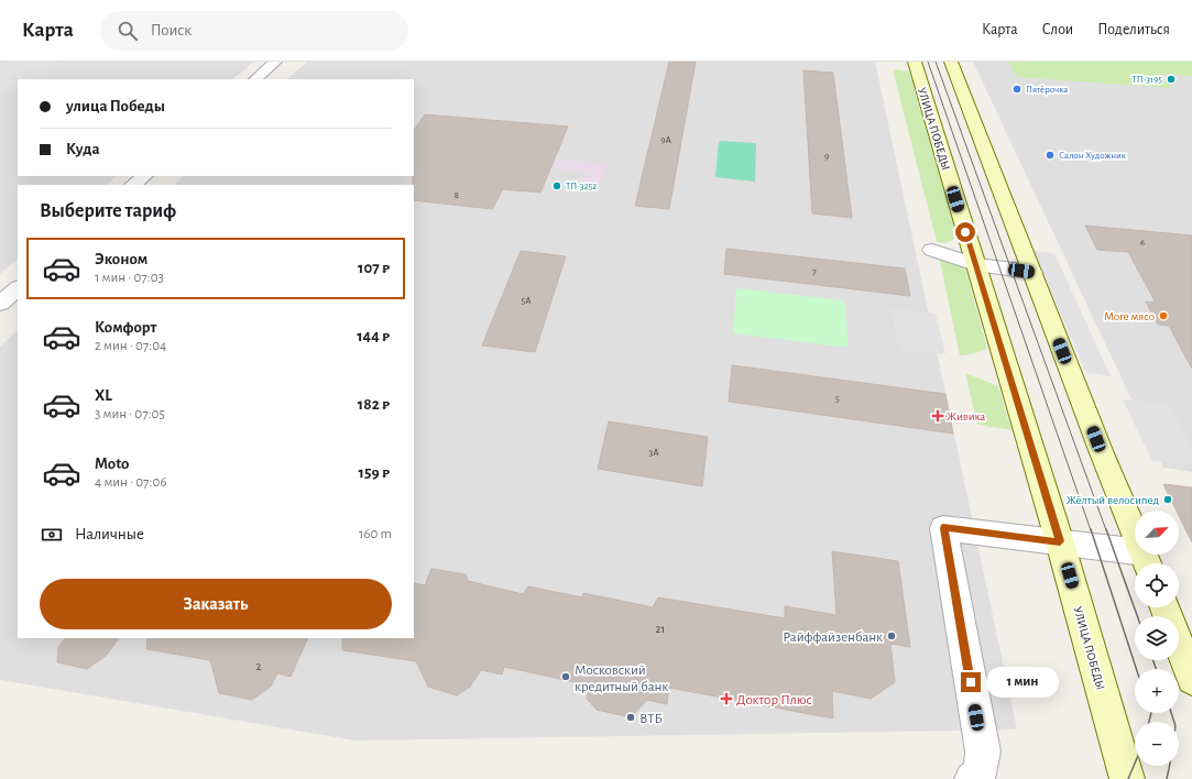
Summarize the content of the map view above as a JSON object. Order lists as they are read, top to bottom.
{
  "streets": {
    "main road": ["УЛИЦА ПОБЕДЫ"]
  },
  "places": {
    "other": [
      "ТП-3195",
      "Пятёрочка",
      "Салон Художник",
      "ТП-3252",
      "More мясо",
      "Жёлтый велосипед",
      "Райффайзенбанк",
      "Московский кредитный банк",
      "ВТБ"
    ],
    "health": ["Живика", "Доктор Плюс"]
  },
  "house_numbers": [
    "9А",
    "9",
    "8",
    "6",
    "7",
    "5А",
    "5",
    "3А",
    "21",
    "2"
  ],
  "north": "top right",
  "page": {
    "header": "Карта",
    "search": "Поиск",
    "nav": ["Карта", "Слои", "Поделиться"],
    "banner": ["улица Победы", "Куда"],
    "heading": "Выберите тариф",
    "list": [
      {
        "name": "Эконом",
        "note": "1 мин · 07:03",
        "value": "107 ₽"
      },
      {
        "name": "Комфорт",
        "note": "2 мин · 07:04",
        "value": "144 ₽"
      },
      {
        "name": "XL",
        "note": "3 мин · 07:05",
        "value": "182 ₽"
      },
      {
        "name": "Moto",
        "note": "4 мин · 07:06",
        "value": "159 ₽"
      }
    ],
    "map_buttons": ["+", "−"],
    "pay": ["Наличные", "160 m"],
    "buttons": "Заказать",
    "bubble": "1 мин"
  }
}
